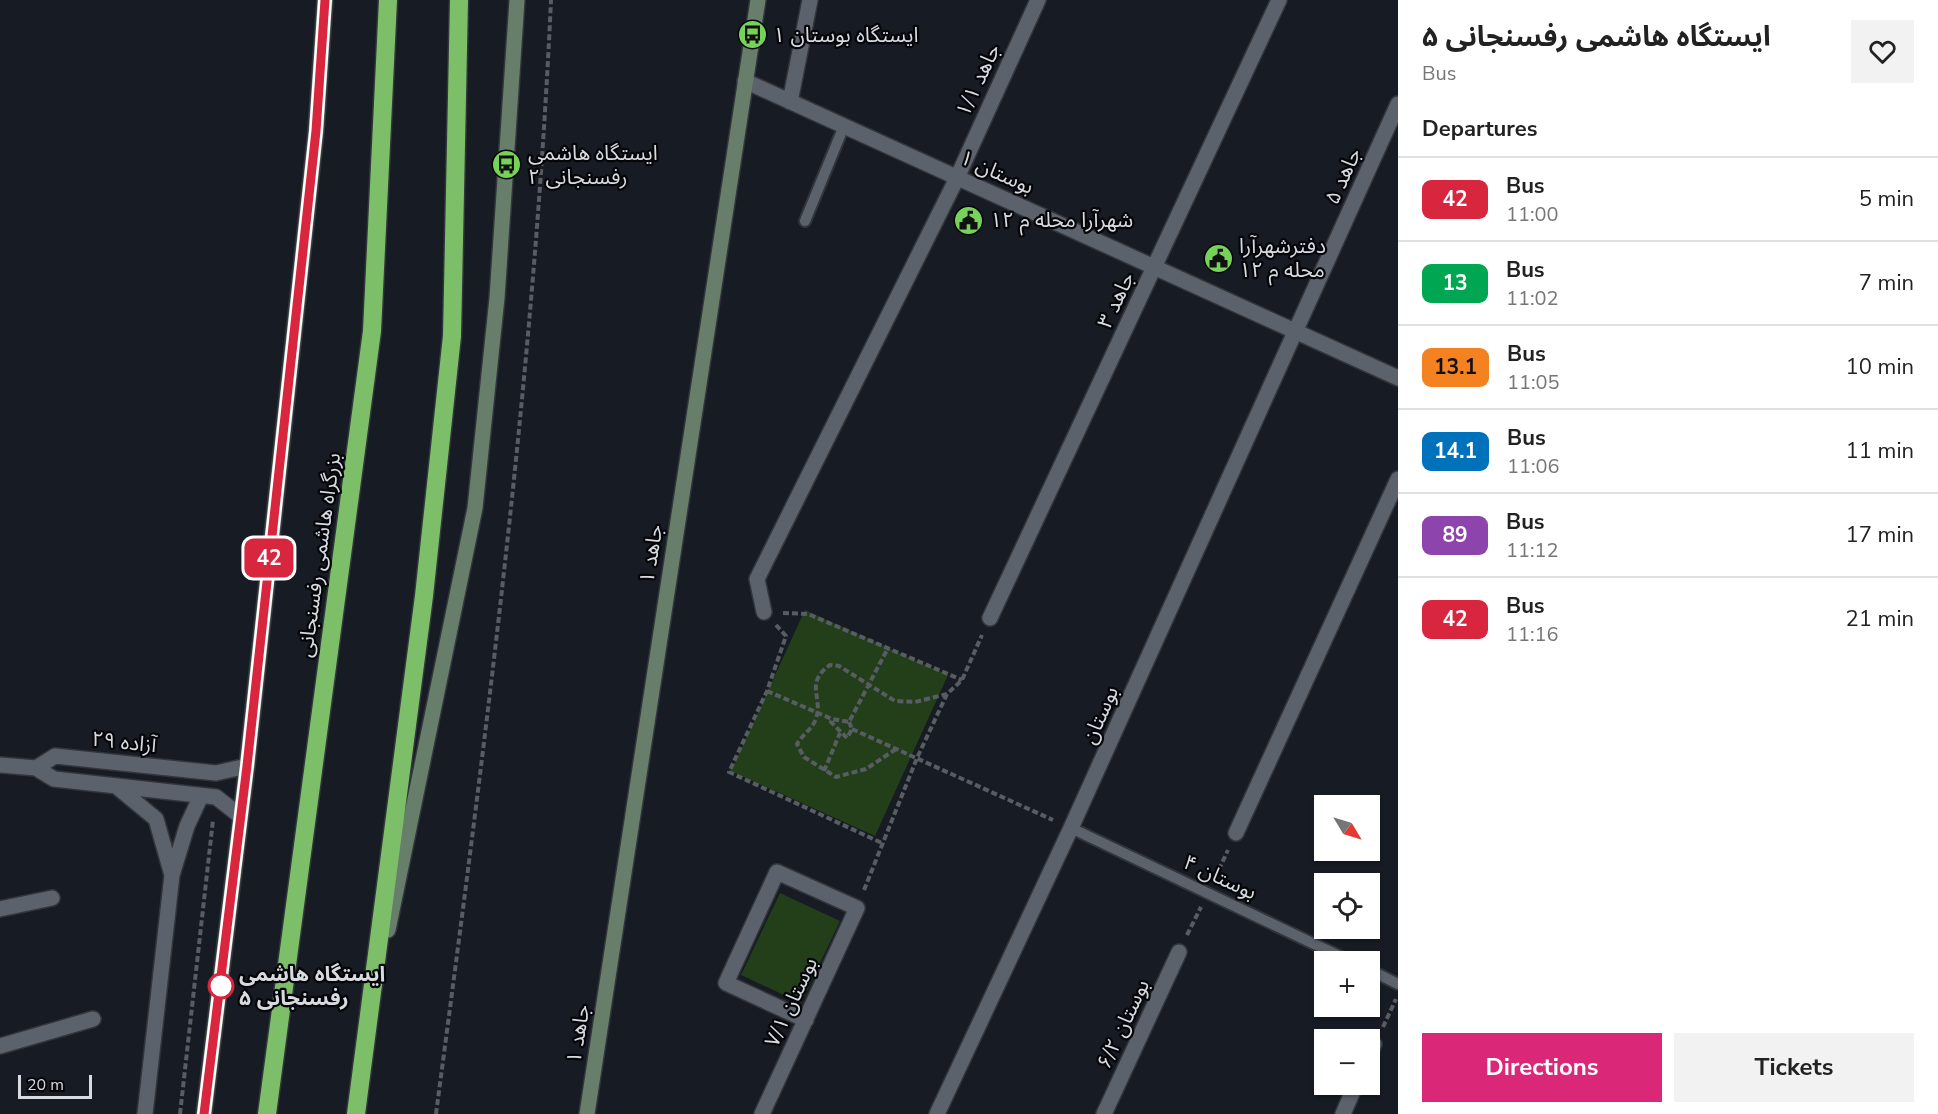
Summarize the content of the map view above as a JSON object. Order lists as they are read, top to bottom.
{
  "streets": {
    "highway": ["بزرگراه هاشمی رفسنجانی"],
    "street": [
      "جاهد ۱/۱",
      "بوستان ۱",
      "جاهد ۵",
      "جاهد ۳",
      "جاهد ۱",
      "بوستان",
      "آزاده ۲۹",
      "بوستان ۷/۱",
      "بوستان ۶/۲"
    ],
    "lane": ["بوستان ۴"]
  },
  "crossings": [
    ["جاهد ۱/۱", "بوستان ۱"],
    ["بوستان ۱", "جاهد ۵"],
    ["بوستان ۱", "جاهد ۳"],
    ["بوستان ۱", "جاهد ۱"],
    ["بوستان ۱", "بوستان"],
    ["جاهد ۵", "بوستان"],
    ["بوستان", "بوستان ۴"]
  ],
  "places": {
    "bus stop": ["ایستگاه بوستان ۱", "ایستگاه هاشمی رفسنجانی ۲"],
    "public building": ["شهرآرا محله م ۱۲", "دفترشهرآرا محله م ۱۲"],
    "other": ["ایستگاه هاشمی رفسنجانی ۵"]
  },
  "lines": ["bus line 42"],
  "scale_bar": "20 m",
  "north": "bottom right",
  "page": {
    "on_map": "42",
    "heading": [
      ["ایستگاه هاشمی رفسنجانی ۵", "Bus"],
      "Departures"
    ],
    "list": [
      {
        "mark": "42",
        "name": "Bus",
        "note": "11:00",
        "value": "5 min"
      },
      {
        "mark": "13",
        "name": "Bus",
        "note": "11:02",
        "value": "7 min"
      },
      {
        "mark": "13.1",
        "name": "Bus",
        "note": "11:05",
        "value": "10 min"
      },
      {
        "mark": "14.1",
        "name": "Bus",
        "note": "11:06",
        "value": "11 min"
      },
      {
        "mark": "89",
        "name": "Bus",
        "note": "11:12",
        "value": "17 min"
      },
      {
        "mark": "42",
        "name": "Bus",
        "note": "11:16",
        "value": "21 min"
      }
    ],
    "map_buttons": ["+", "−"],
    "buttons": ["Directions", "Tickets"],
    "scale": "20 m"
  }
}
